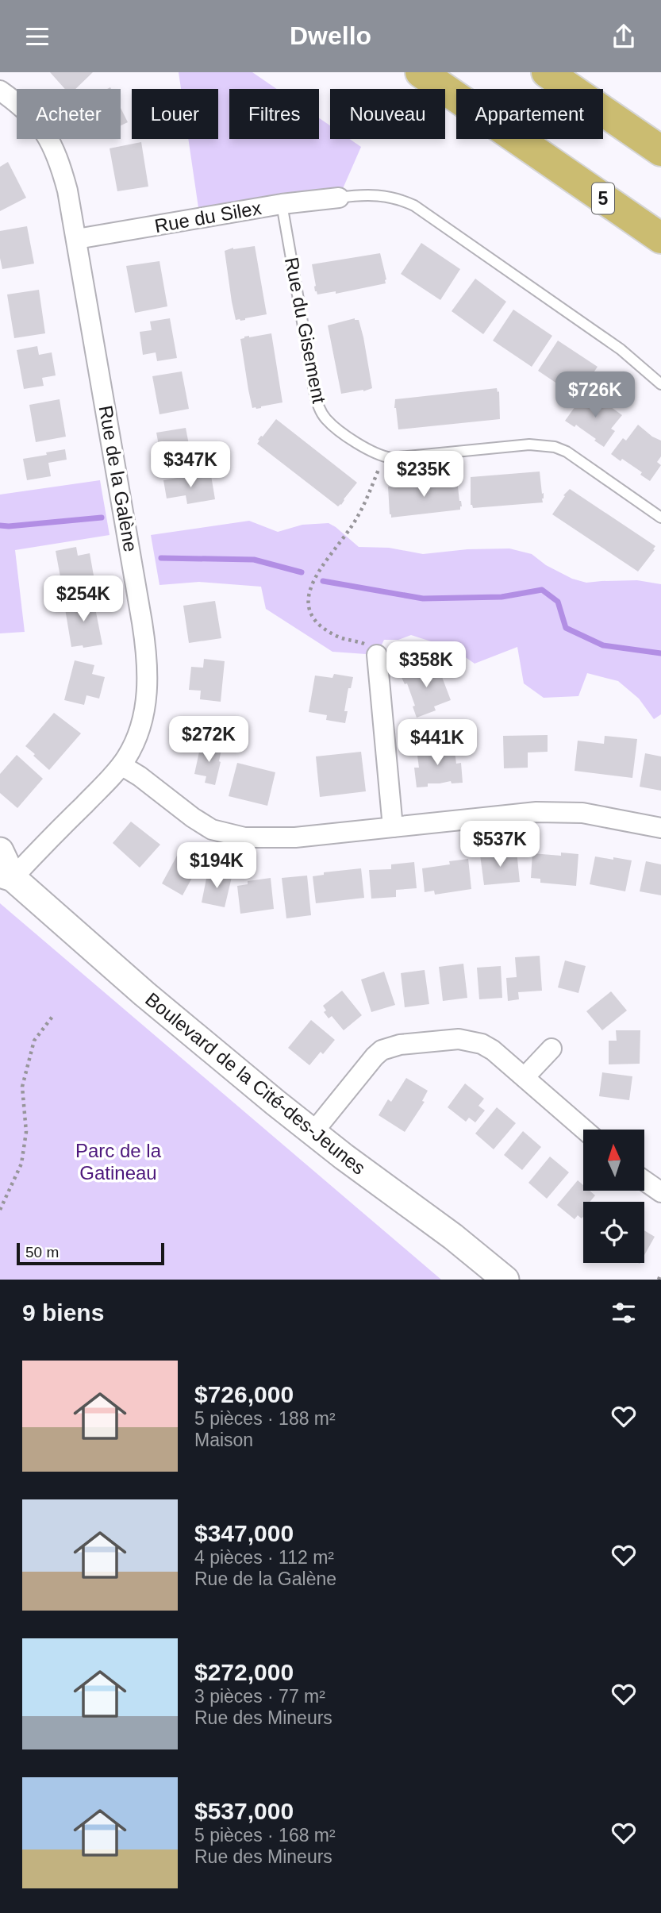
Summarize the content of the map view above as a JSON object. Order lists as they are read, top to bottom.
{
  "streets": {
    "street": ["Rue du Silex", "Rue de la Galène", "Boulevard de la Cité-des-Jeunes"],
    "lane": ["Rue du Gisement"]
  },
  "crossings": [
    ["Rue du Silex", "Rue du Gisement"],
    ["Rue du Silex", "Rue de la Galène"],
    ["Rue de la Galène", "Boulevard de la Cité-des-Jeunes"]
  ],
  "parks": ["Parc de la Gatineau"],
  "scale_bar": "50 m",
  "north": "top",
  "page": {
    "header": "Dwello",
    "chip": [
      "Acheter",
      "Louer",
      "Filtres",
      "Nouveau",
      "Appartement"
    ],
    "price": [
      "$726K",
      "$347K",
      "$235K",
      "$254K",
      "$358K",
      "$272K",
      "$441K",
      "$537K",
      "$194K"
    ],
    "scale": "50 m",
    "heading": "9 biens",
    "list": [
      {
        "name": "$726,000",
        "note": "5 pièces · 188 m² · Maison"
      },
      {
        "name": "$347,000",
        "note": "4 pièces · 112 m² · Rue de la Galène"
      },
      {
        "name": "$272,000",
        "note": "3 pièces · 77 m² · Rue des Mineurs"
      },
      {
        "name": "$537,000",
        "note": "5 pièces · 168 m² · Rue des Mineurs"
      }
    ]
  }
}
